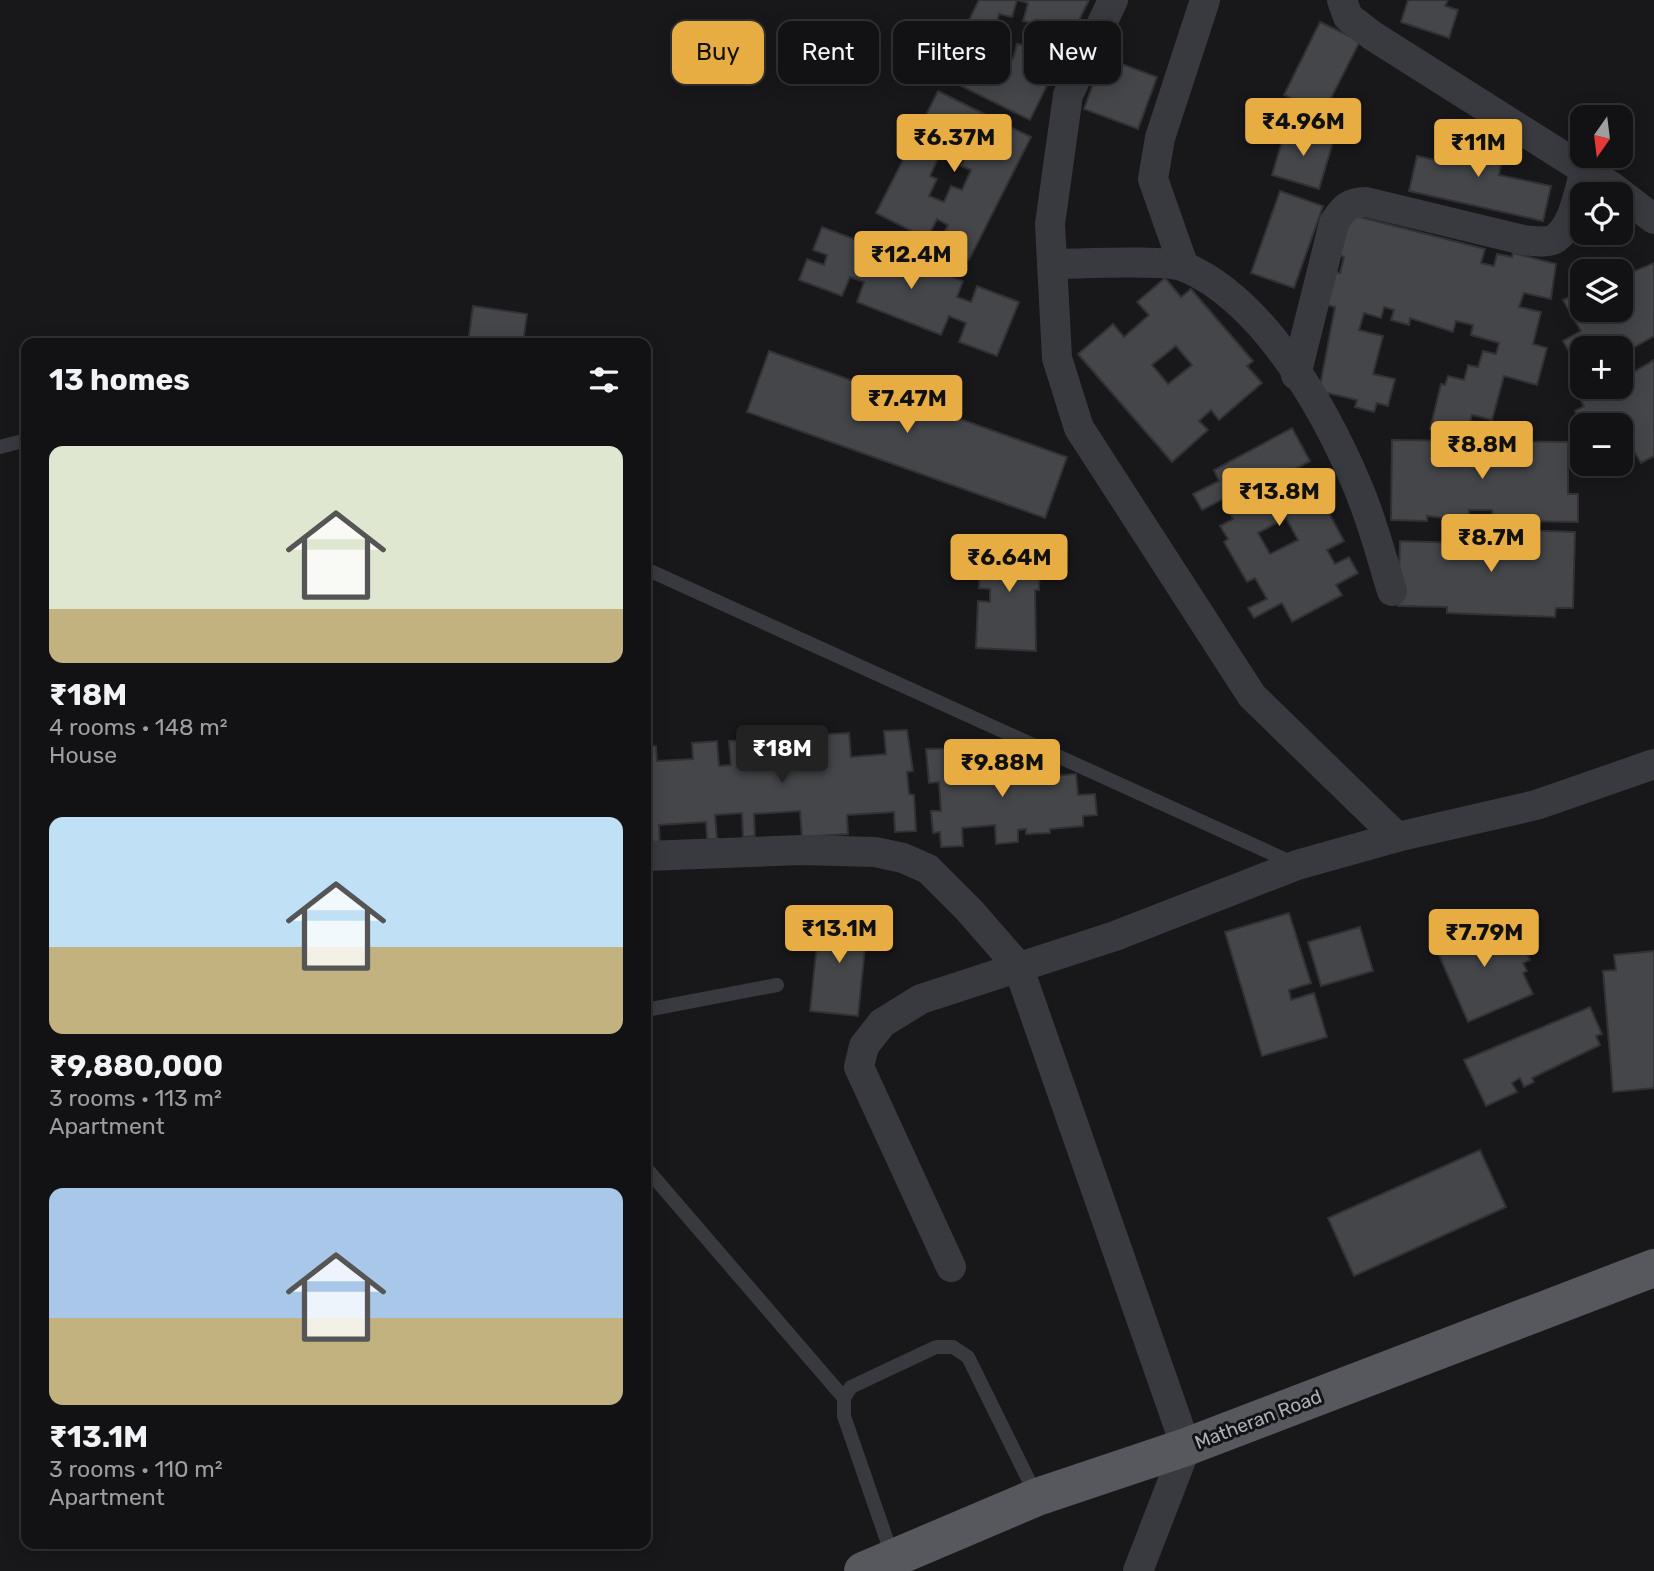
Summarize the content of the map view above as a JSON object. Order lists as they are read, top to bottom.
{
  "streets": {
    "main road": ["Matheran Road"]
  },
  "north": "bottom",
  "page": {
    "chip": [
      "Buy",
      "Rent",
      "Filters",
      "New"
    ],
    "price": [
      "₹4.96M",
      "₹6.37M",
      "₹11M",
      "₹12.4M",
      "₹7.47M",
      "₹8.8M",
      "₹13.8M",
      "₹8.7M",
      "₹6.64M",
      "₹18M",
      "₹9.88M",
      "₹13.1M",
      "₹7.79M"
    ],
    "map_buttons": ["+", "−"],
    "heading": "13 homes",
    "list": [
      {
        "name": "₹18M",
        "note": "4 rooms · 148 m² · House"
      },
      {
        "name": "₹9,880,000",
        "note": "3 rooms · 113 m² · Apartment"
      },
      {
        "name": "₹13.1M",
        "note": "3 rooms · 110 m² · Apartment"
      }
    ]
  }
}
